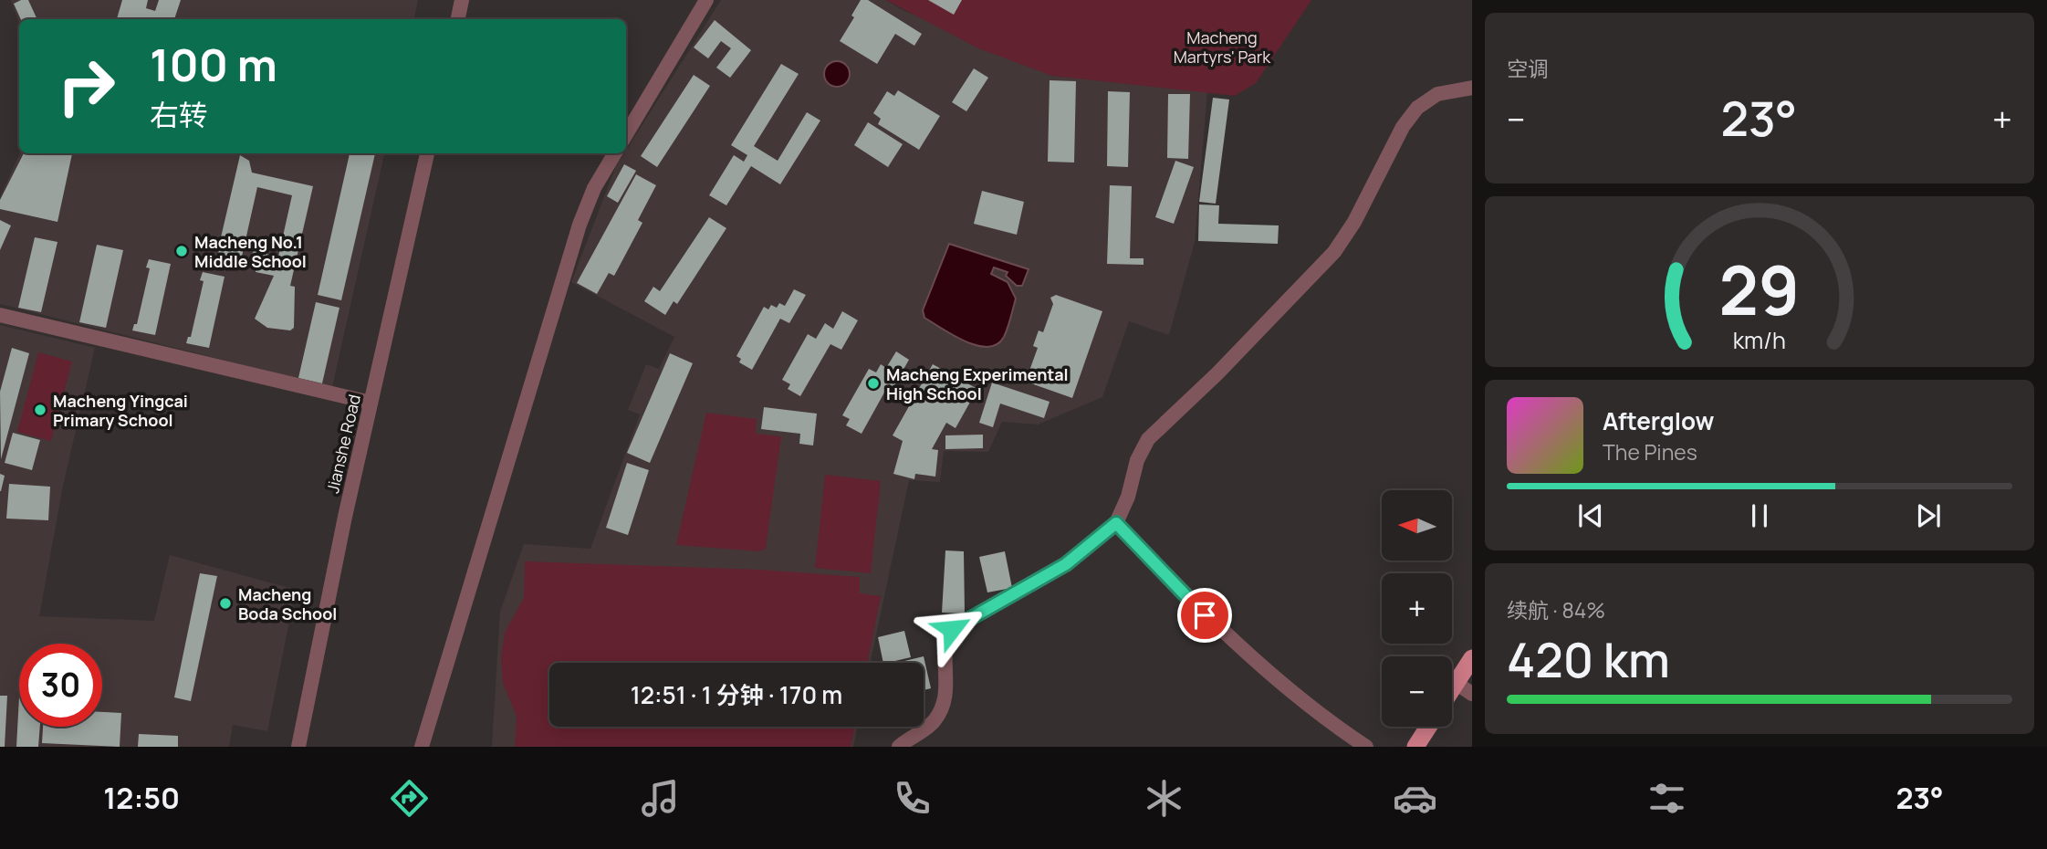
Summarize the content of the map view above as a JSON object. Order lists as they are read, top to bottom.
{
  "streets": {
    "street": ["Jianshe Road"]
  },
  "parks": ["Macheng Martyrs' Park"],
  "places": [
    "Macheng No.1 Middle School",
    "Macheng Experimental High School",
    "Macheng Yingcai Primary School",
    "Macheng Boda School"
  ],
  "north": "left",
  "page": {
    "tile": [
      "空调",
      ["续航 · 84%", "420 km"]
    ],
    "turn": ["100 m", "右转"],
    "heat": ["−", "23°", "+"],
    "song": ["Afterglow", "The Pines"],
    "map_buttons": ["+", "−"],
    "limit": "30",
    "trip": "12:51 · 1 分钟 · 170 m",
    "tabs": ["12:50", "23°"],
    "gauge": ["29", "km/h"]
  }
}
